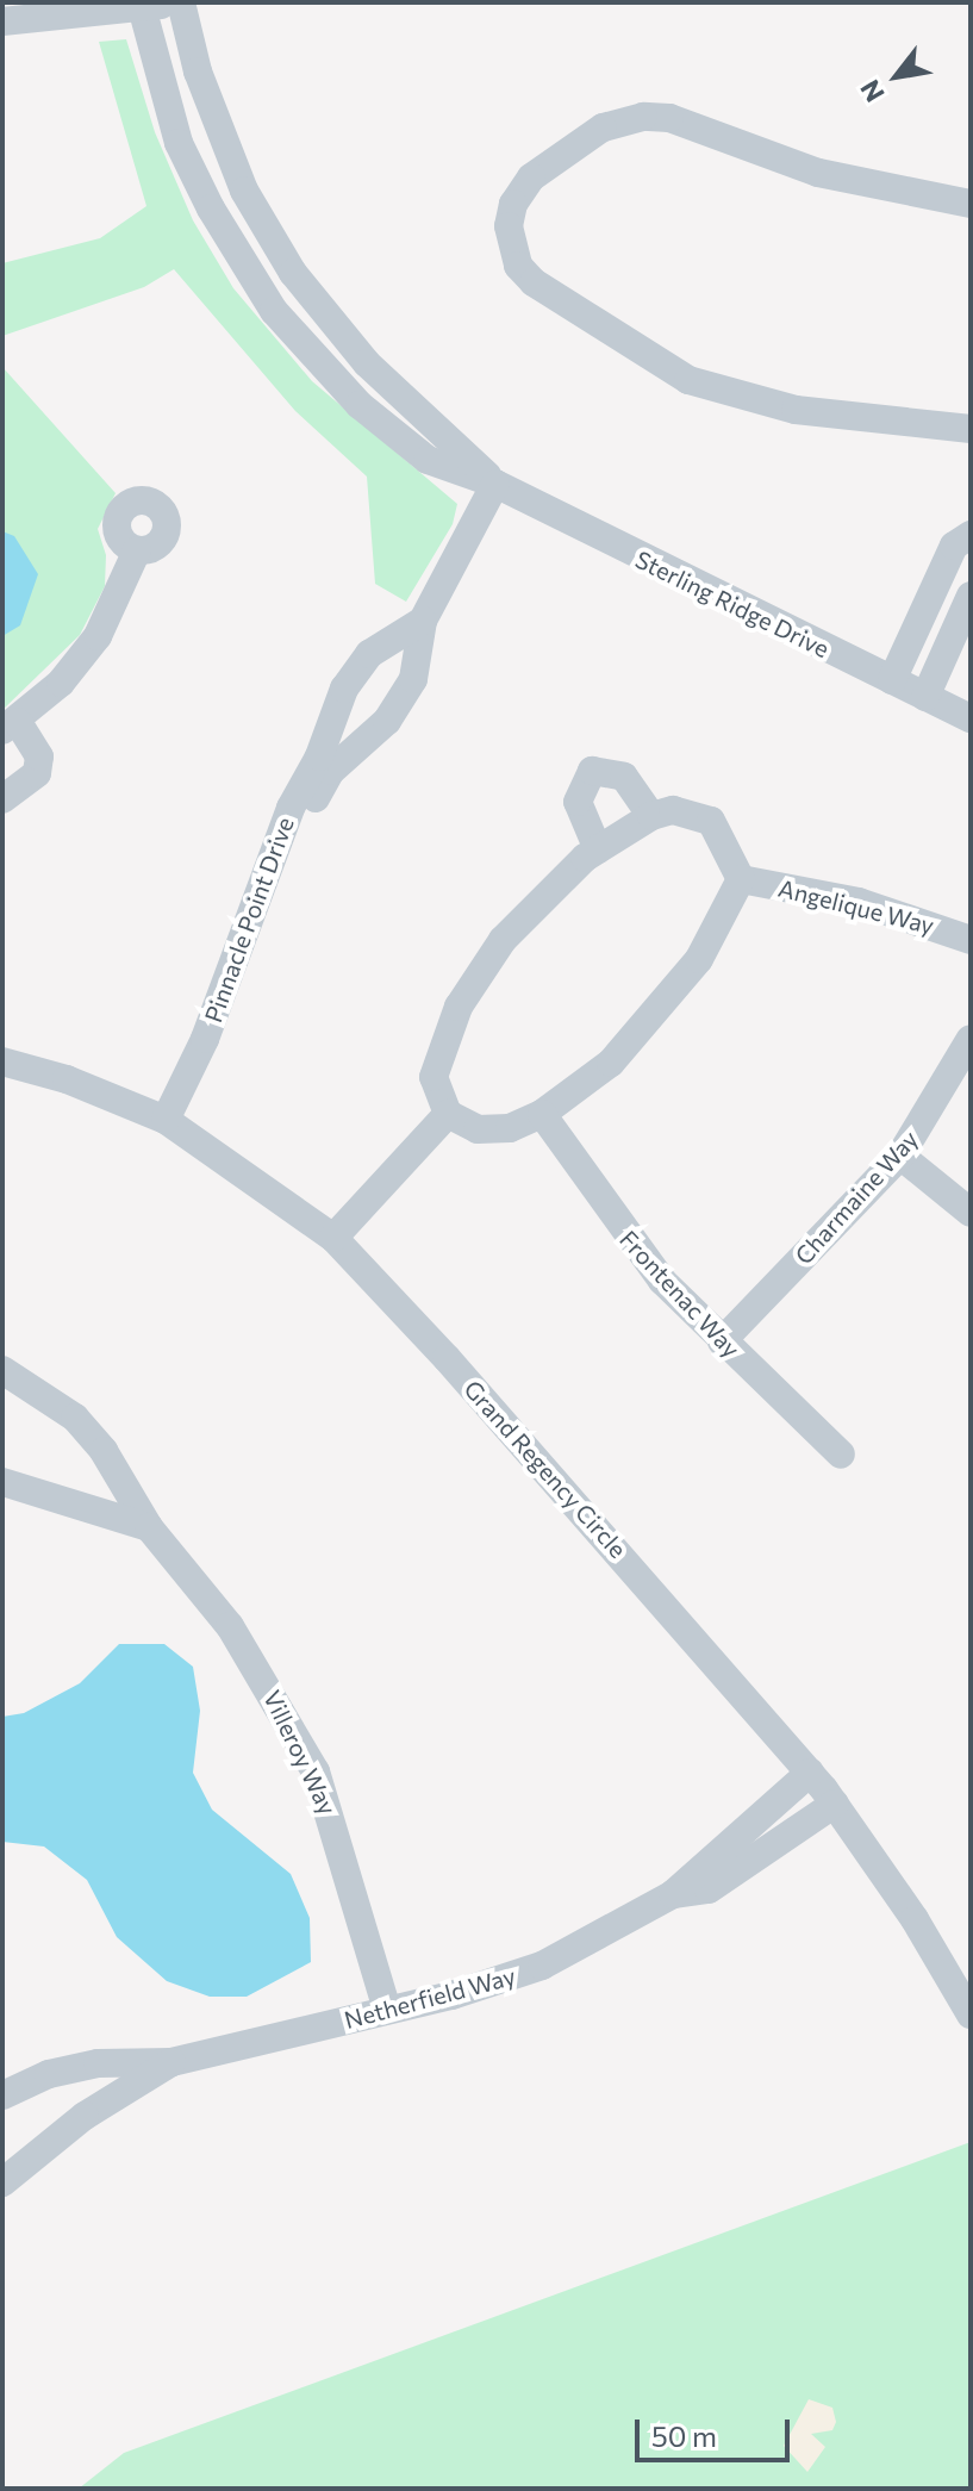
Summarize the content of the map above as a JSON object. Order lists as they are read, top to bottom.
{
  "streets": {
    "street": [
      "Sterling Ridge Drive",
      "Angelique Way",
      "Pinnacle Point Drive",
      "Charmaine Way",
      "Frontenac Way",
      "Grand Regency Circle",
      "Villeroy Way",
      "Netherfield Way"
    ]
  },
  "crossings": [
    ["Pinnacle Point Drive", "Grand Regency Circle"],
    ["Charmaine Way", "Frontenac Way"],
    ["Grand Regency Circle", "Netherfield Way"],
    ["Villeroy Way", "Netherfield Way"]
  ],
  "scale_bar": "50 m",
  "north": "bottom left"
}
